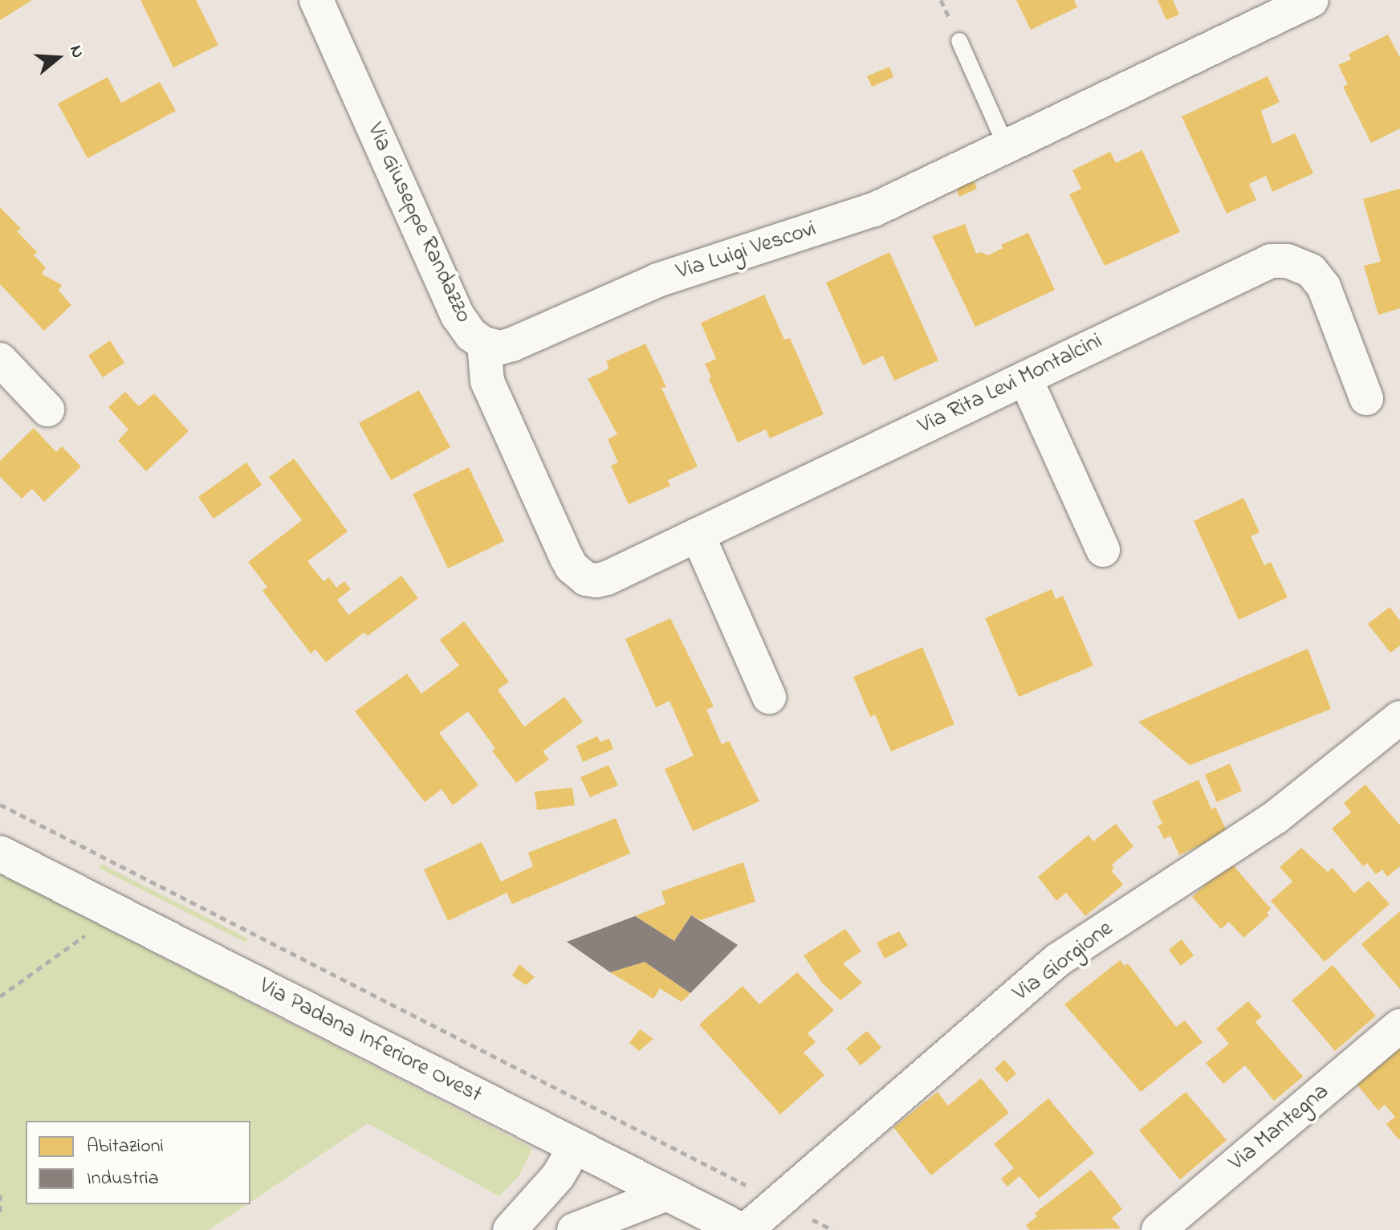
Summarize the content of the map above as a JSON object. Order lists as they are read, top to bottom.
{
  "streets": {
    "street": [
      "Via Giuseppe Randazzo",
      "Via Luigi Vescovi",
      "Via Rita Levi Montalcini",
      "Via Giorgione",
      "Via Padana Inferiore Ovest",
      "Via Mantegna"
    ]
  },
  "crossings": [
    ["Via Giuseppe Randazzo", "Via Luigi Vescovi"],
    ["Via Giuseppe Randazzo", "Via Rita Levi Montalcini"]
  ],
  "legend": ["Abitazioni", "Industria"],
  "north": "right"
}
